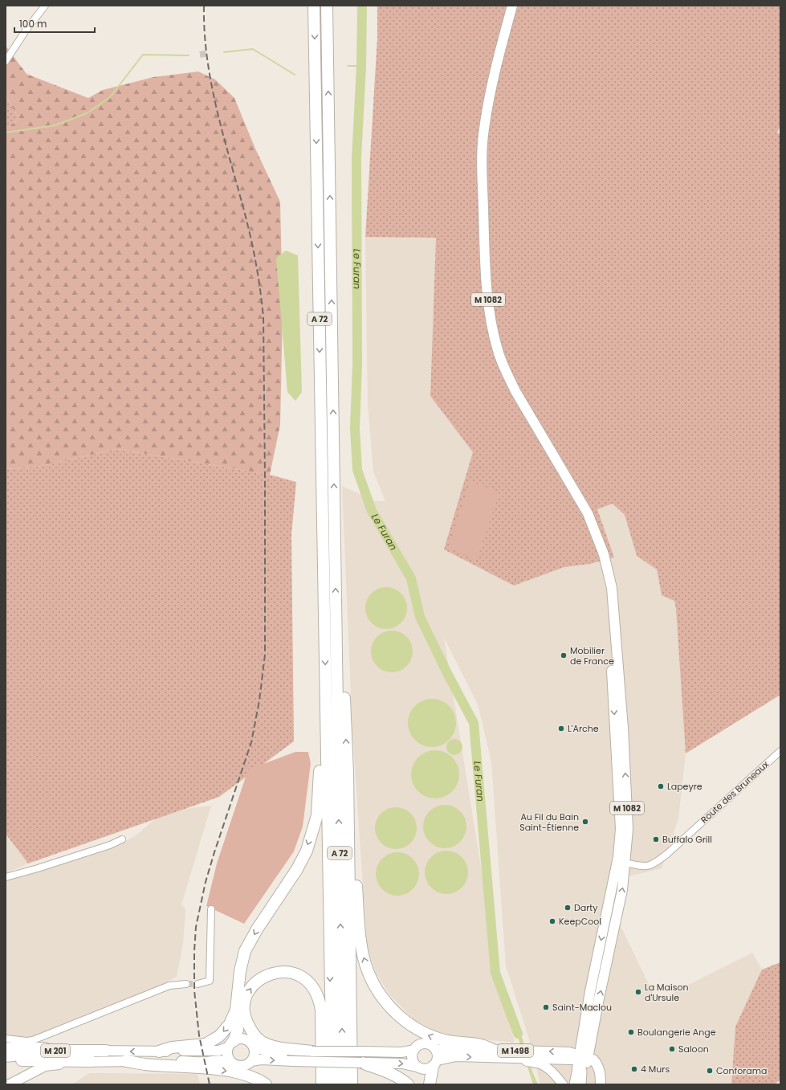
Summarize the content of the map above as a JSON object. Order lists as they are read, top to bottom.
{
  "streets": {
    "highway": ["A 72", "M 201"],
    "main road": ["M 1082", "M 1498"],
    "street": ["Route des Bruneaux"]
  },
  "crossings": [
    ["M 1082", "Route des Bruneaux"],
    ["M 1082", "M 1498"]
  ],
  "water": ["Le Furan"],
  "places": [
    "Mobilier de France",
    "L'Arche",
    "Lapeyre",
    "Au Fil du Bain Saint-Étienne",
    "Buffalo Grill",
    "Darty",
    "KeepCool",
    "La Maison d'Ursule",
    "Saint-Maclou",
    "Boulangerie Ange",
    "Saloon",
    "4 Murs",
    "Conforama"
  ],
  "scale_bar": "100 m"
}
